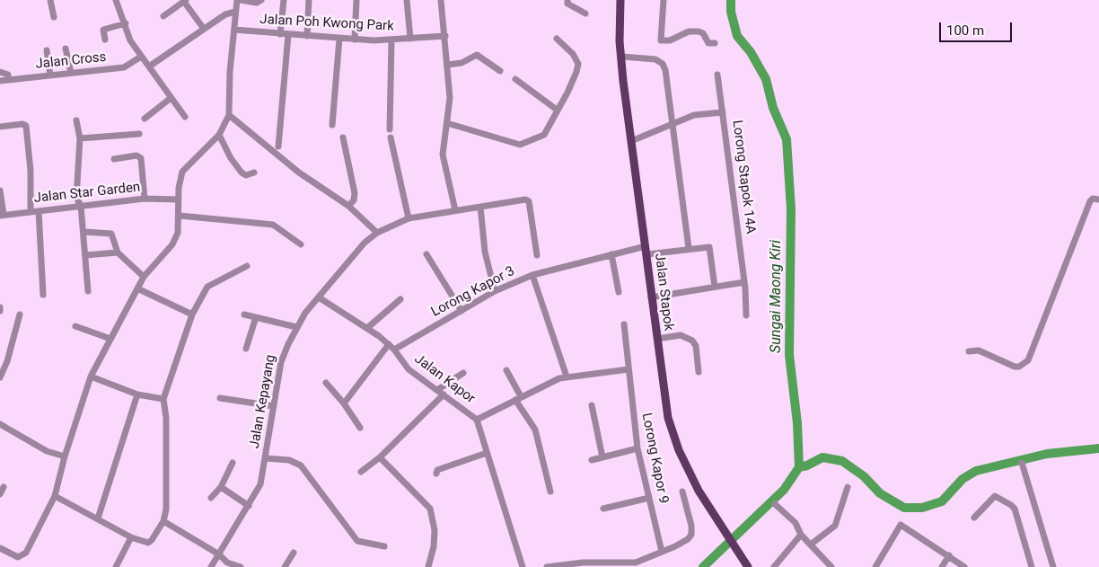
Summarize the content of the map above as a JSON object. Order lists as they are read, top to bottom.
{
  "streets": {
    "main road": ["Jalan Stapok"],
    "street": [
      "Jalan Poh Kwong Park",
      "Jalan Cross",
      "Lorong Stapok 14A",
      "Jalan Star Garden",
      "Lorong Kapor 3",
      "Jalan Kapor",
      "Jalan Kepayang",
      "Lorong Kapor 9"
    ]
  },
  "crossings": [
    ["Lorong Kapor 3", "Jalan Stapok"],
    ["Lorong Kapor 3", "Jalan Kapor"],
    ["Jalan Kapor", "Jalan Kepayang"]
  ],
  "water": ["Sungai Maong Kiri"],
  "scale_bar": "100 m"
}
